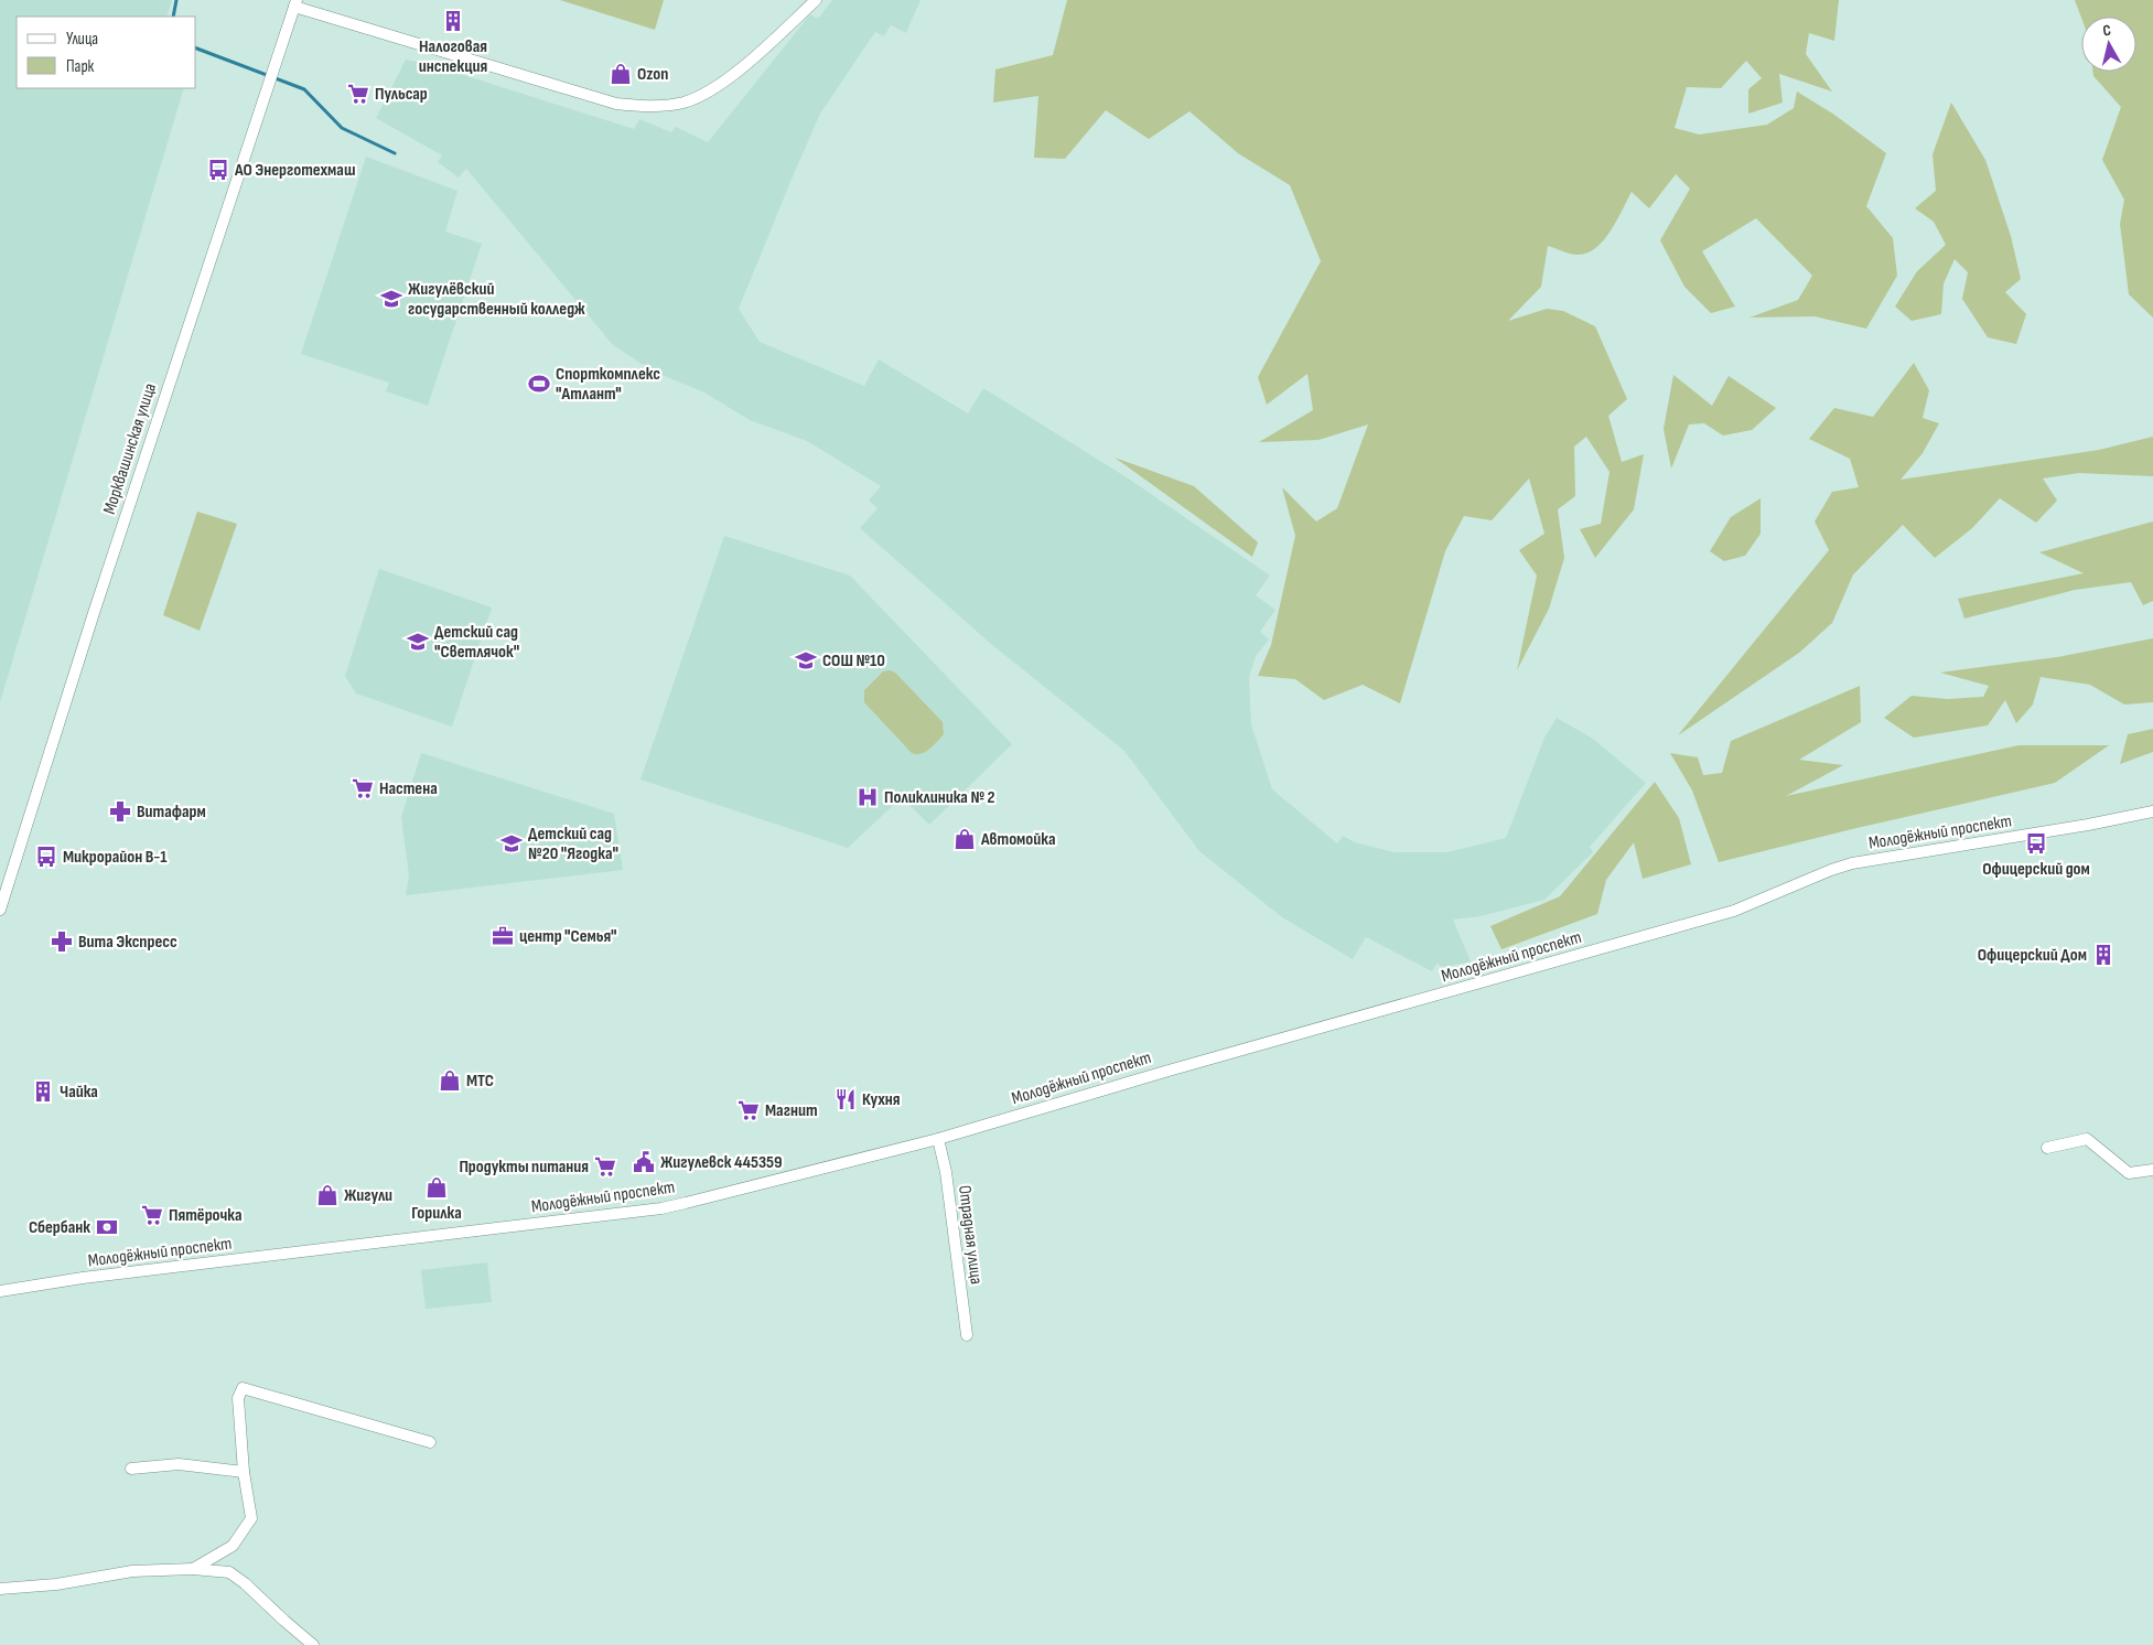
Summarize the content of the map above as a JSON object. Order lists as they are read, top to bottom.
{
  "streets": {
    "street": ["Морквашинская улица", "Молодёжный проспект", "Отрадная улица"]
  },
  "crossings": [
    ["Молодёжный проспект", "Отрадная улица"]
  ],
  "places": {
    "building": ["Налоговая инспекция", "Офицерский Дом", "Чайка"],
    "shop": [
      "Ozon",
      "Автомойка",
      "МТС",
      "Горилка",
      "Жигули"
    ],
    "supermarket": [
      "Пульсар",
      "Настена",
      "Магнит",
      "Продукты питания",
      "Пятёрочка"
    ],
    "bus stop": ["АО Энерготехмаш", "Офицерский дом", "Микрорайон В-1"],
    "school or university": [
      "Жигулёвский государственный колледж",
      "Детский сад \"Светлячок\"",
      "СОШ №10",
      "Детский сад №20 \"Ягодка\""
    ],
    "sports": ["Спорткомплекс \"Атлант\""],
    "hospital": ["Поликлиника № 2"],
    "pharmacy": ["Витафарм", "Вита Экспресс"],
    "office": ["центр \"Семья\""],
    "restaurant": ["Кухня"],
    "public building": ["Жигулевск 445359"],
    "bank": ["Сбербанк"]
  },
  "legend": ["Улица", "Парк"],
  "north": "top"
}
